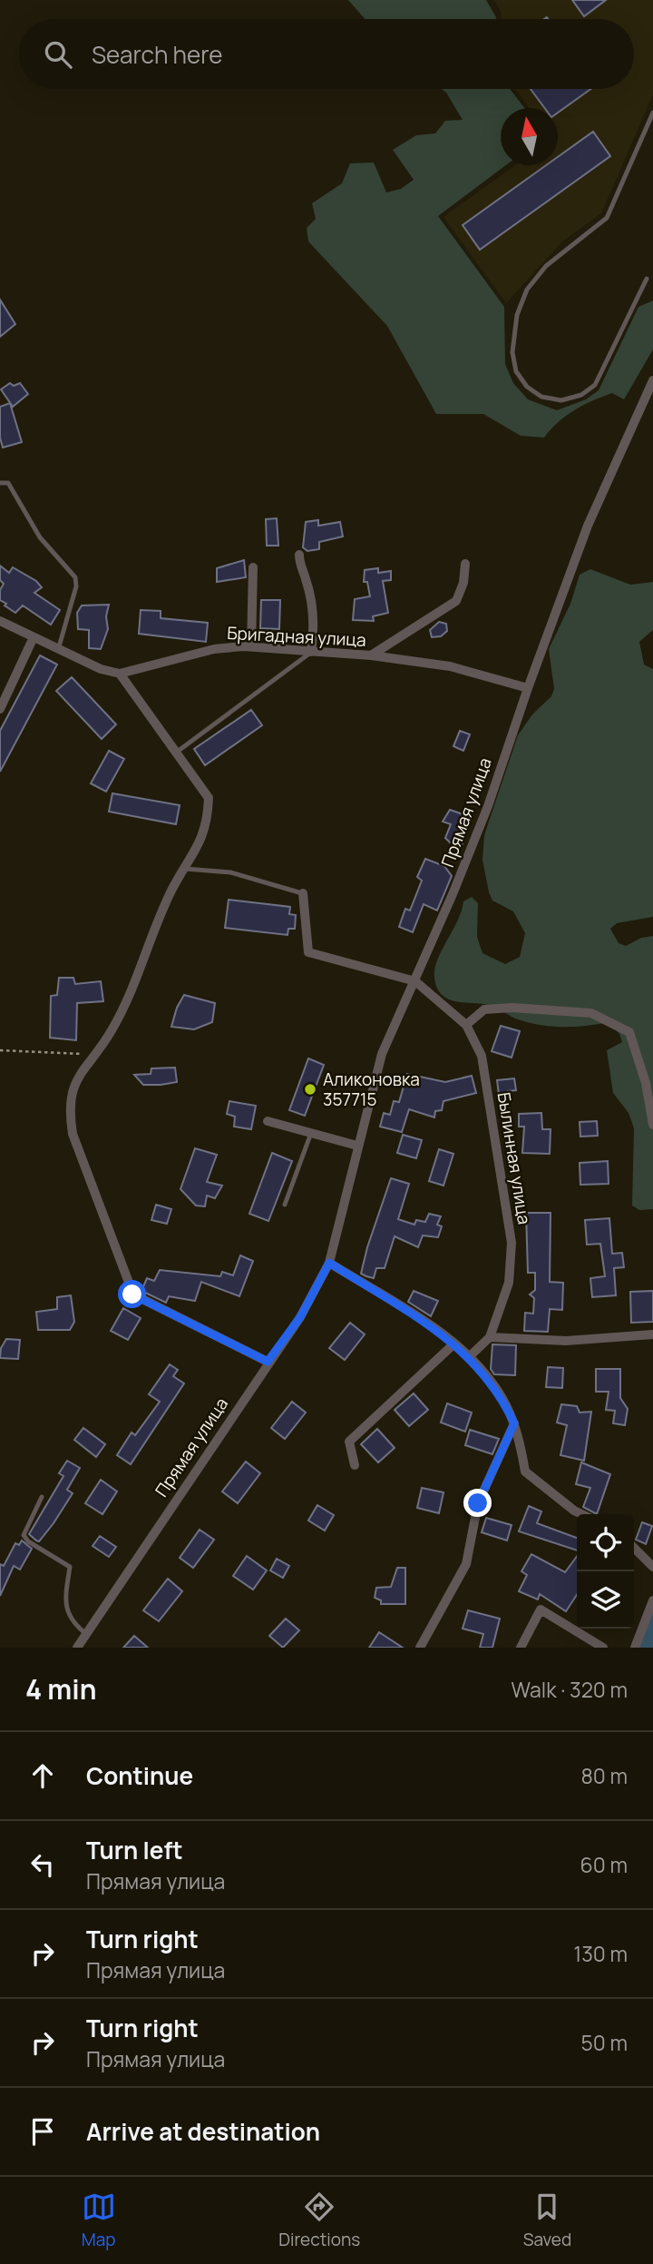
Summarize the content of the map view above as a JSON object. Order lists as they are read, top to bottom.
{
  "streets": {
    "street": ["Бригадная улица", "Прямая улица", "Былинная улица"]
  },
  "crossings": [
    ["Бригадная улица", "Прямая улица"],
    ["Прямая улица", "Былинная улица"]
  ],
  "places": ["Аликоновка 357715"],
  "north": "top",
  "page": {
    "search": "Search here",
    "heading": ["4 min", "Walk · 320 m"],
    "list": [
      ["Continue", "80 m"],
      ["Turn left", "Прямая улица", "60 m"],
      ["Turn right", "Прямая улица", "130 m"],
      ["Turn right", "Прямая улица", "50 m"],
      "Arrive at destination"
    ],
    "nav": ["Map", "Directions", "Saved"]
  }
}
